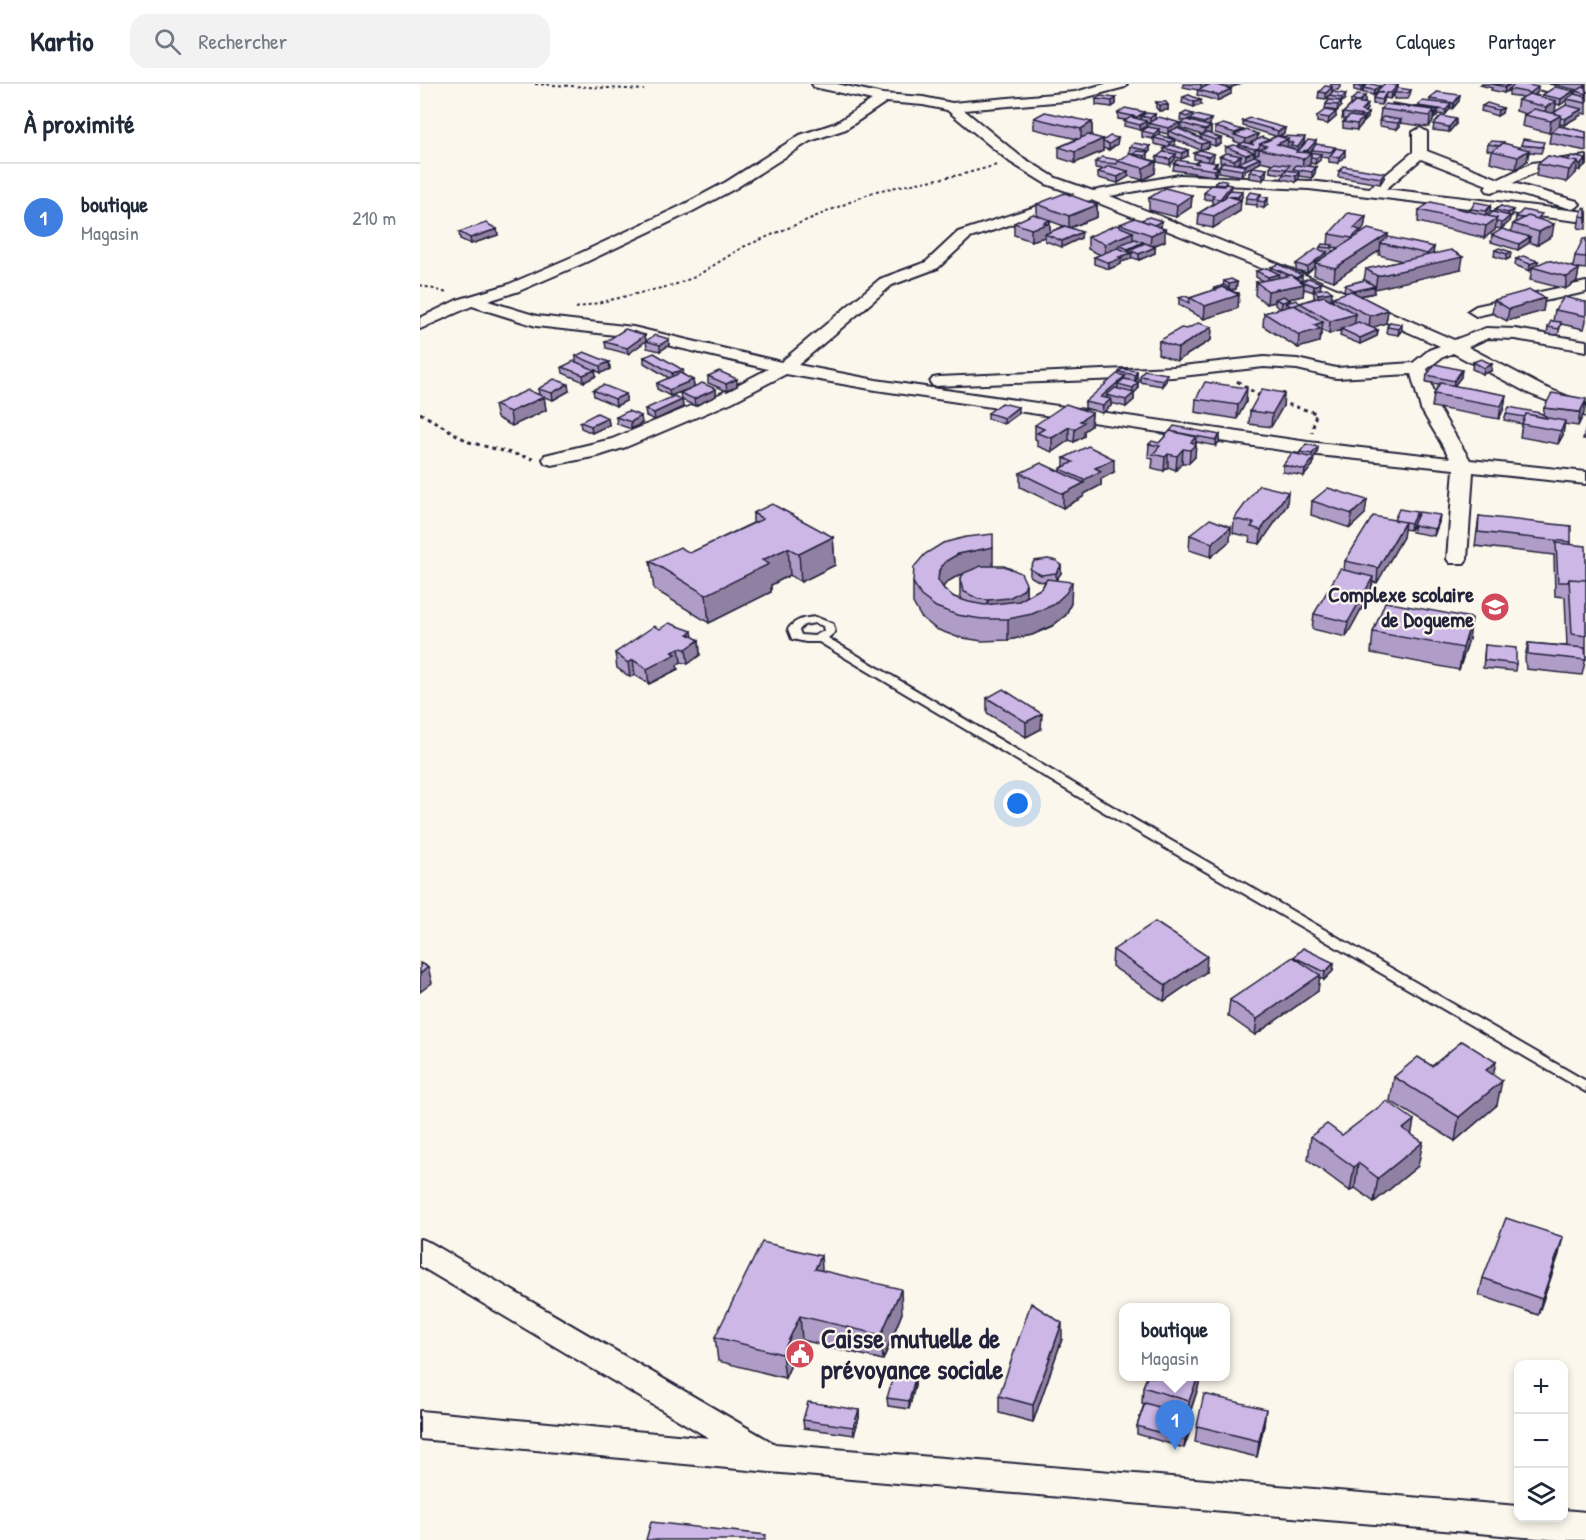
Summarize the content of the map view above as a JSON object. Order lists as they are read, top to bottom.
{
  "places": {
    "school or university": ["Complexe scolaire de Dogueme"],
    "public building": ["Caisse mutuelle de prévoyance sociale"]
  },
  "page": {
    "header": "Kartio",
    "search": "Rechercher",
    "nav": ["Carte", "Calques", "Partager"],
    "heading": "À proximité",
    "list": [
      {
        "mark": "1",
        "name": "boutique",
        "note": "Magasin",
        "value": "210 m"
      }
    ],
    "popup": ["boutique", "Magasin"],
    "map_buttons": ["+", "−"],
    "pins": "1"
  }
}
